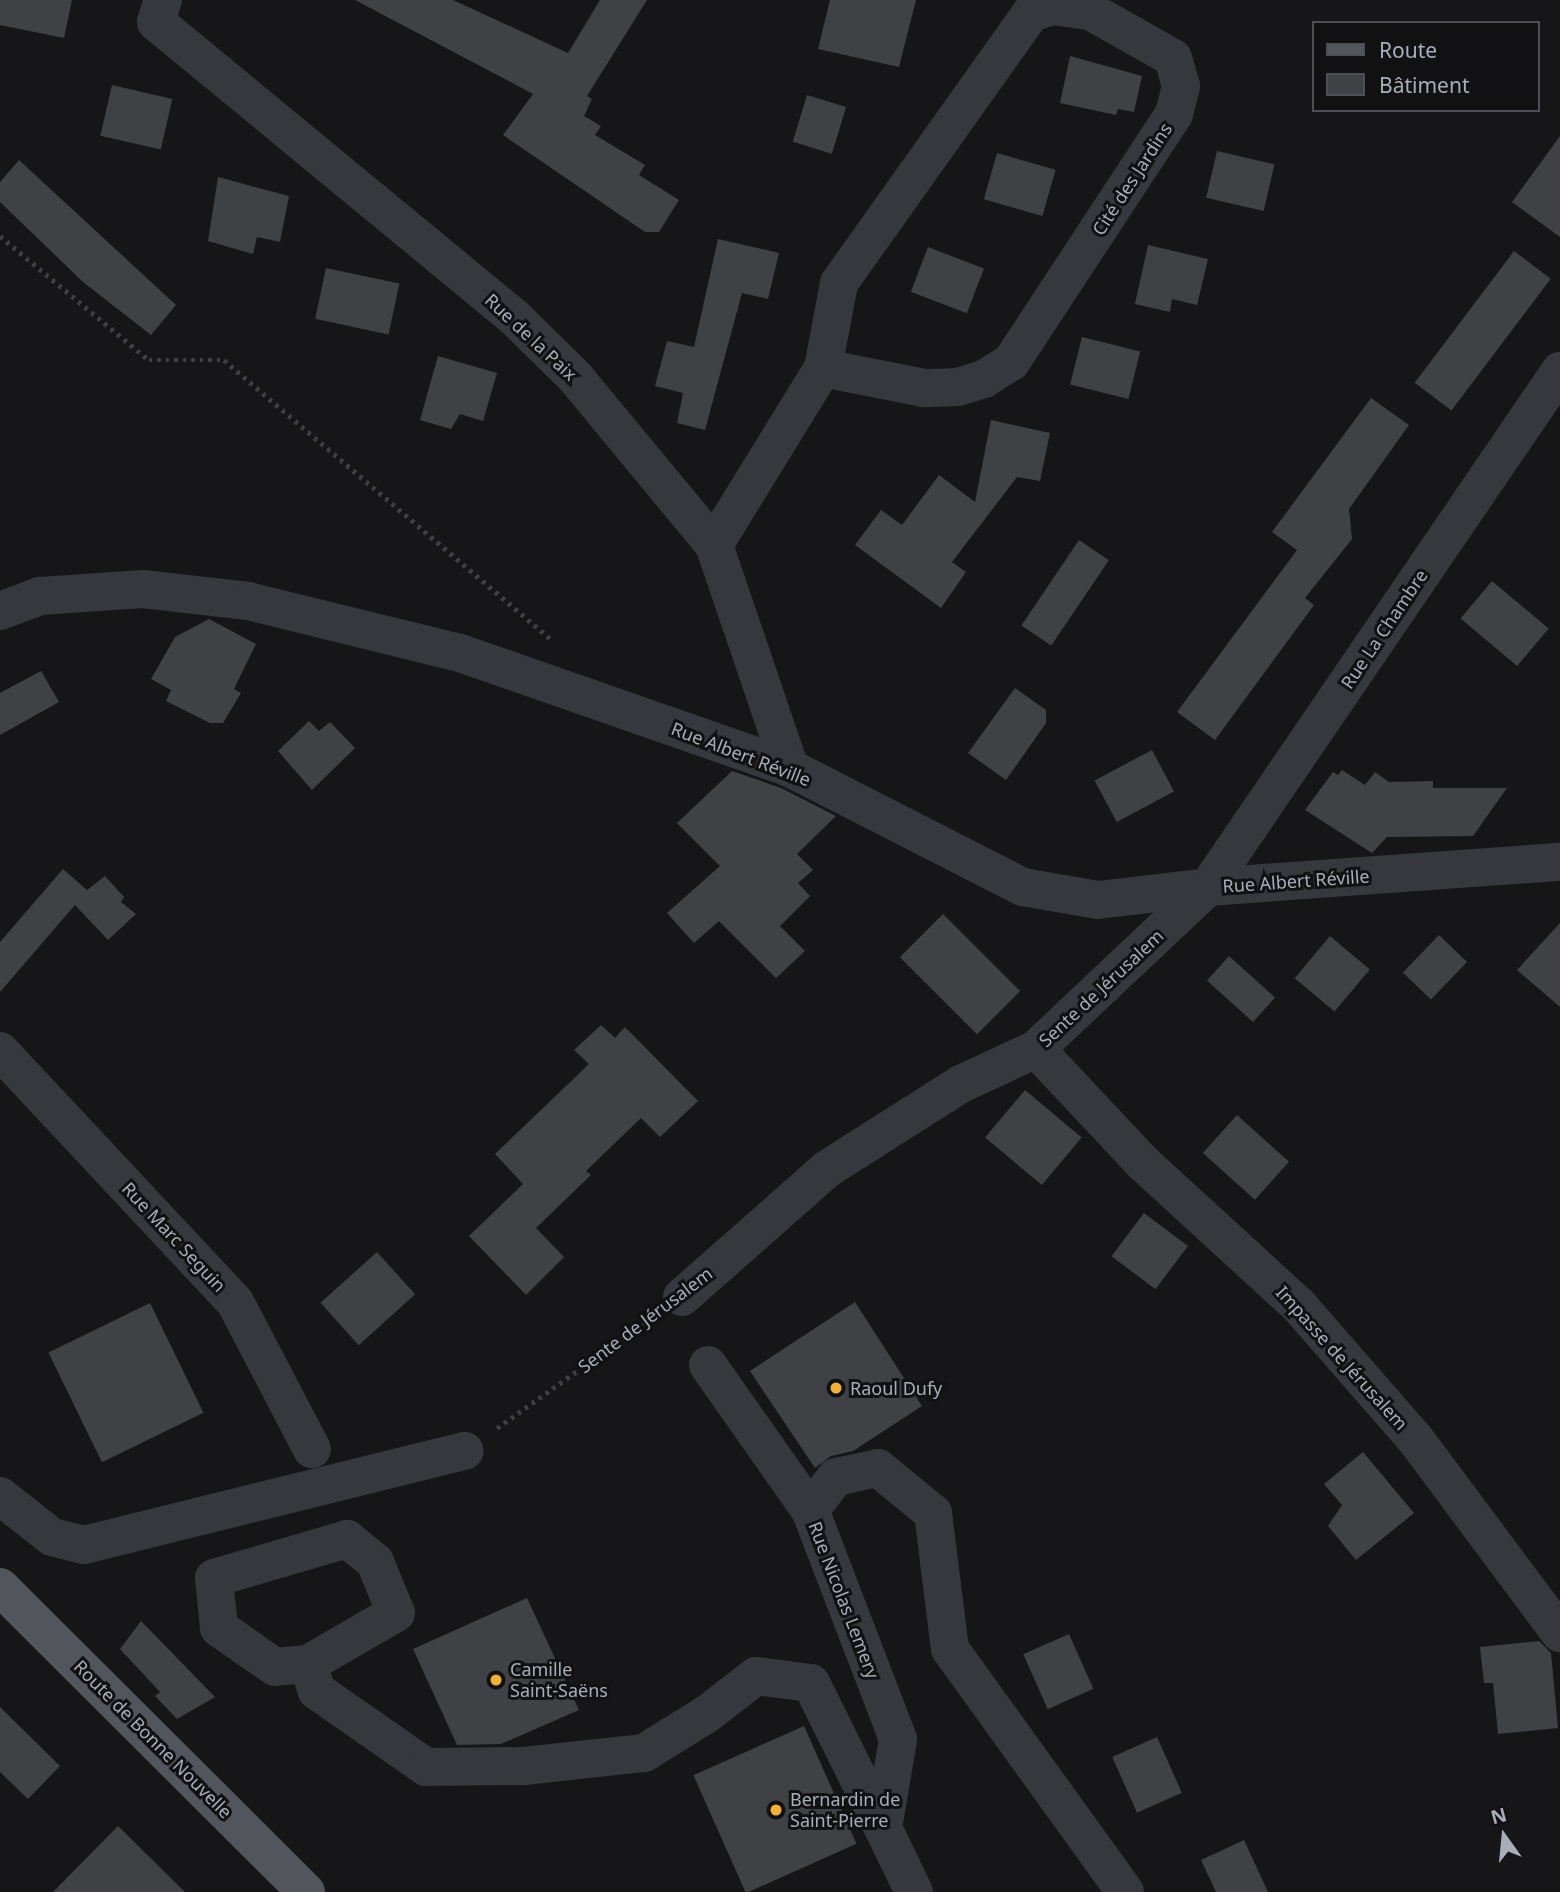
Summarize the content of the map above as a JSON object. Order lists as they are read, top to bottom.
{
  "streets": {
    "main road": ["Route de Bonne Nouvelle"],
    "street": [
      "Cité des Jardins",
      "Rue de la Paix",
      "Rue La Chambre",
      "Rue Albert Réville",
      "Sente de Jérusalem",
      "Rue Marc Seguin",
      "Impasse de Jérusalem",
      "Rue Nicolas Lemery"
    ]
  },
  "crossings": [
    ["Cité des Jardins", "Rue de la Paix"],
    ["Rue de la Paix", "Rue Albert Réville"],
    ["Rue La Chambre", "Rue Albert Réville"],
    ["Rue La Chambre", "Sente de Jérusalem"],
    ["Rue Albert Réville", "Sente de Jérusalem"],
    ["Sente de Jérusalem", "Impasse de Jérusalem"]
  ],
  "places": ["Raoul Dufy", "Camille Saint-Saëns", "Bernardin de Saint-Pierre"],
  "legend": ["Route", "Bâtiment"],
  "north": "top"
}
